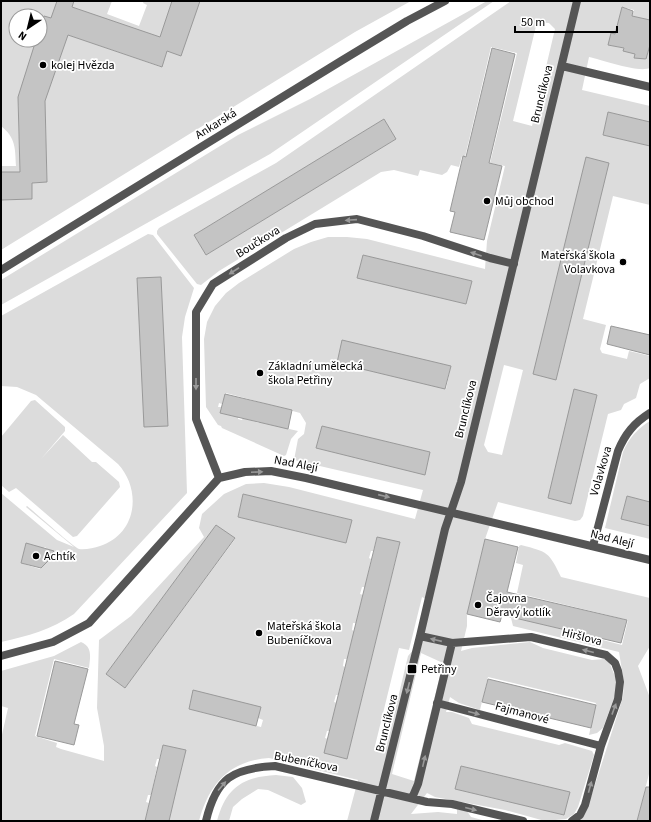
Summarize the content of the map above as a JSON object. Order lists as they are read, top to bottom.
{
  "streets": {
    "street": [
      "Brunclíkova",
      "Ankarská",
      "Boučkova",
      "Nad Alejí",
      "Volavkova",
      "Hiršlova",
      "Fajmanové",
      "Bubeníčkova"
    ]
  },
  "crossings": [
    ["Brunclíkova", "Boučkova"],
    ["Brunclíkova", "Nad Alejí"],
    ["Brunclíkova", "Hiršlova"],
    ["Brunclíkova", "Bubeníčkova"],
    ["Boučkova", "Nad Alejí"],
    ["Nad Alejí", "Volavkova"],
    ["Hiršlova", "Fajmanové"]
  ],
  "one_way": ["Nad Alejí", "Fajmanové", "Bubeníčkova"],
  "places": {
    "other": [
      "kolej Hvězda",
      "Můj obchod",
      "Mateřská škola Volavkova",
      "Základní umělecká škola Petřiny",
      "Achtík",
      "Čajovna Děravý kotlík",
      "Mateřská škola Bubeníčkova"
    ],
    "transit": ["Petřiny"]
  },
  "scale_bar": "50 m",
  "north": "bottom left"
}
